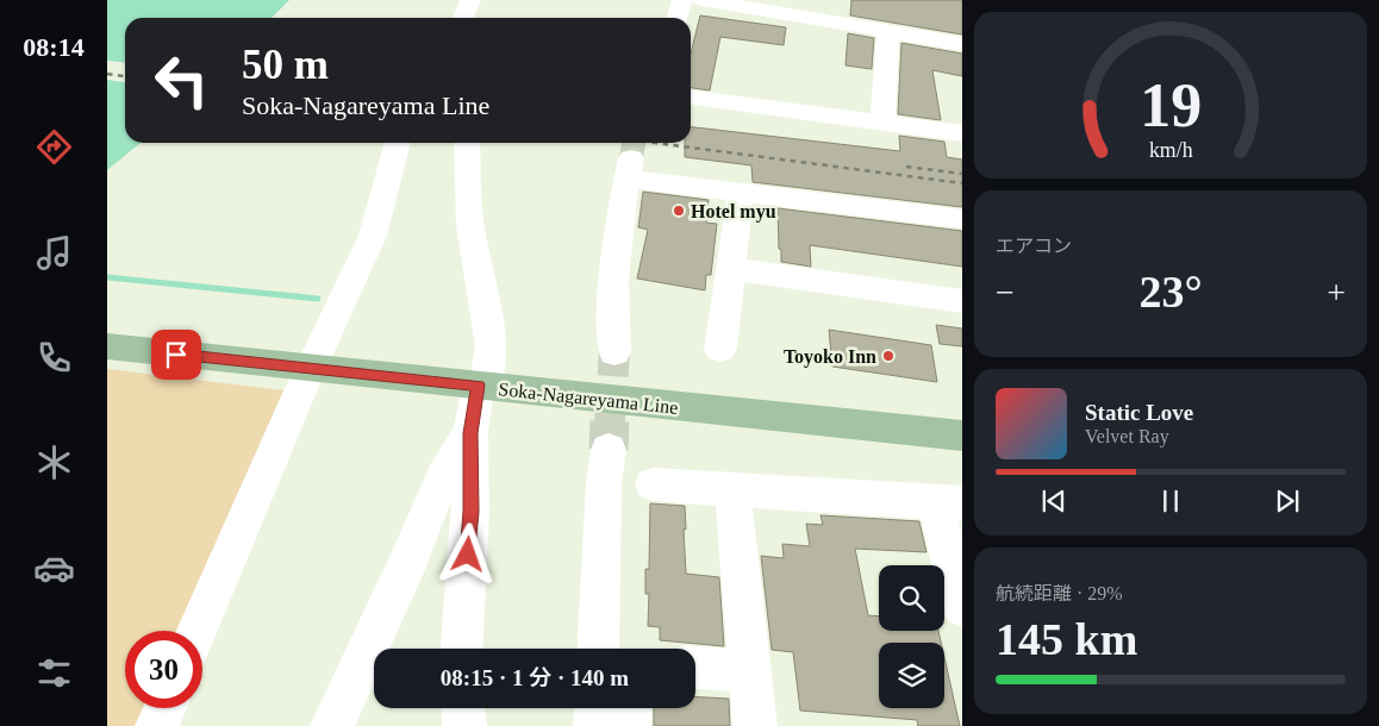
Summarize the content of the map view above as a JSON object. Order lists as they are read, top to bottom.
{
  "streets": {
    "main road": ["Soka-Nagareyama Line"]
  },
  "places": ["Hotel myu", "Toyoko Inn"],
  "page": {
    "tabs": "08:14",
    "turn": ["50 m", "Soka-Nagareyama Line"],
    "tile": [
      "エアコン",
      ["航続距離 · 29%", "145 km"]
    ],
    "heat": ["−", "23°", "+"],
    "song": ["Static Love", "Velvet Ray"],
    "limit": "30",
    "trip": "08:15 · 1 分 · 140 m",
    "gauge": ["19", "km/h"]
  }
}
